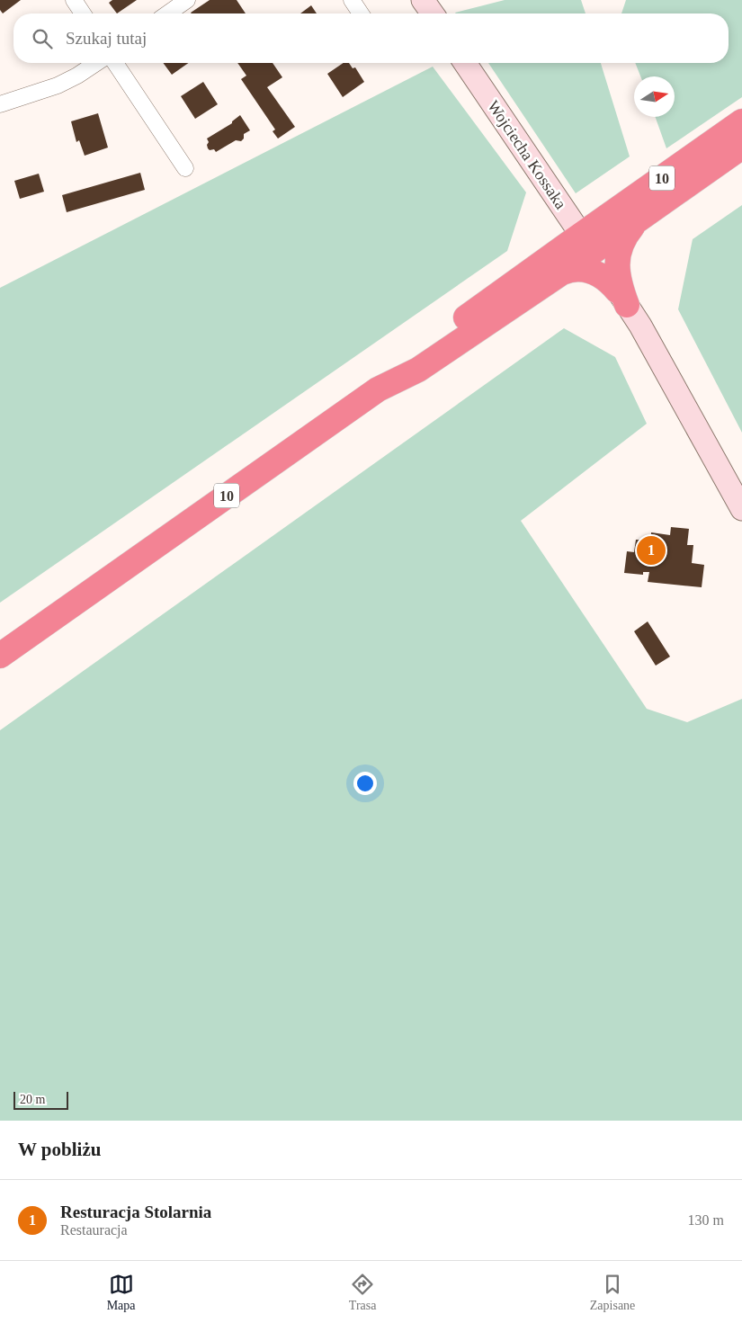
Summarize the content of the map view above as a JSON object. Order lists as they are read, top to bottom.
{
  "streets": {
    "highway": ["10"],
    "street": ["Wojciecha Kossaka"]
  },
  "crossings": [
    ["Wojciecha Kossaka", "10"]
  ],
  "scale_bar": "20 m",
  "north": "right",
  "page": {
    "search": "Szukaj tutaj",
    "pins": "1",
    "scale": "20 m",
    "heading": "W pobliżu",
    "list": [
      {
        "mark": "1",
        "name": "Resturacja Stolarnia",
        "note": "Restauracja",
        "value": "130 m"
      }
    ],
    "nav": ["Mapa", "Trasa", "Zapisane"]
  }
}
